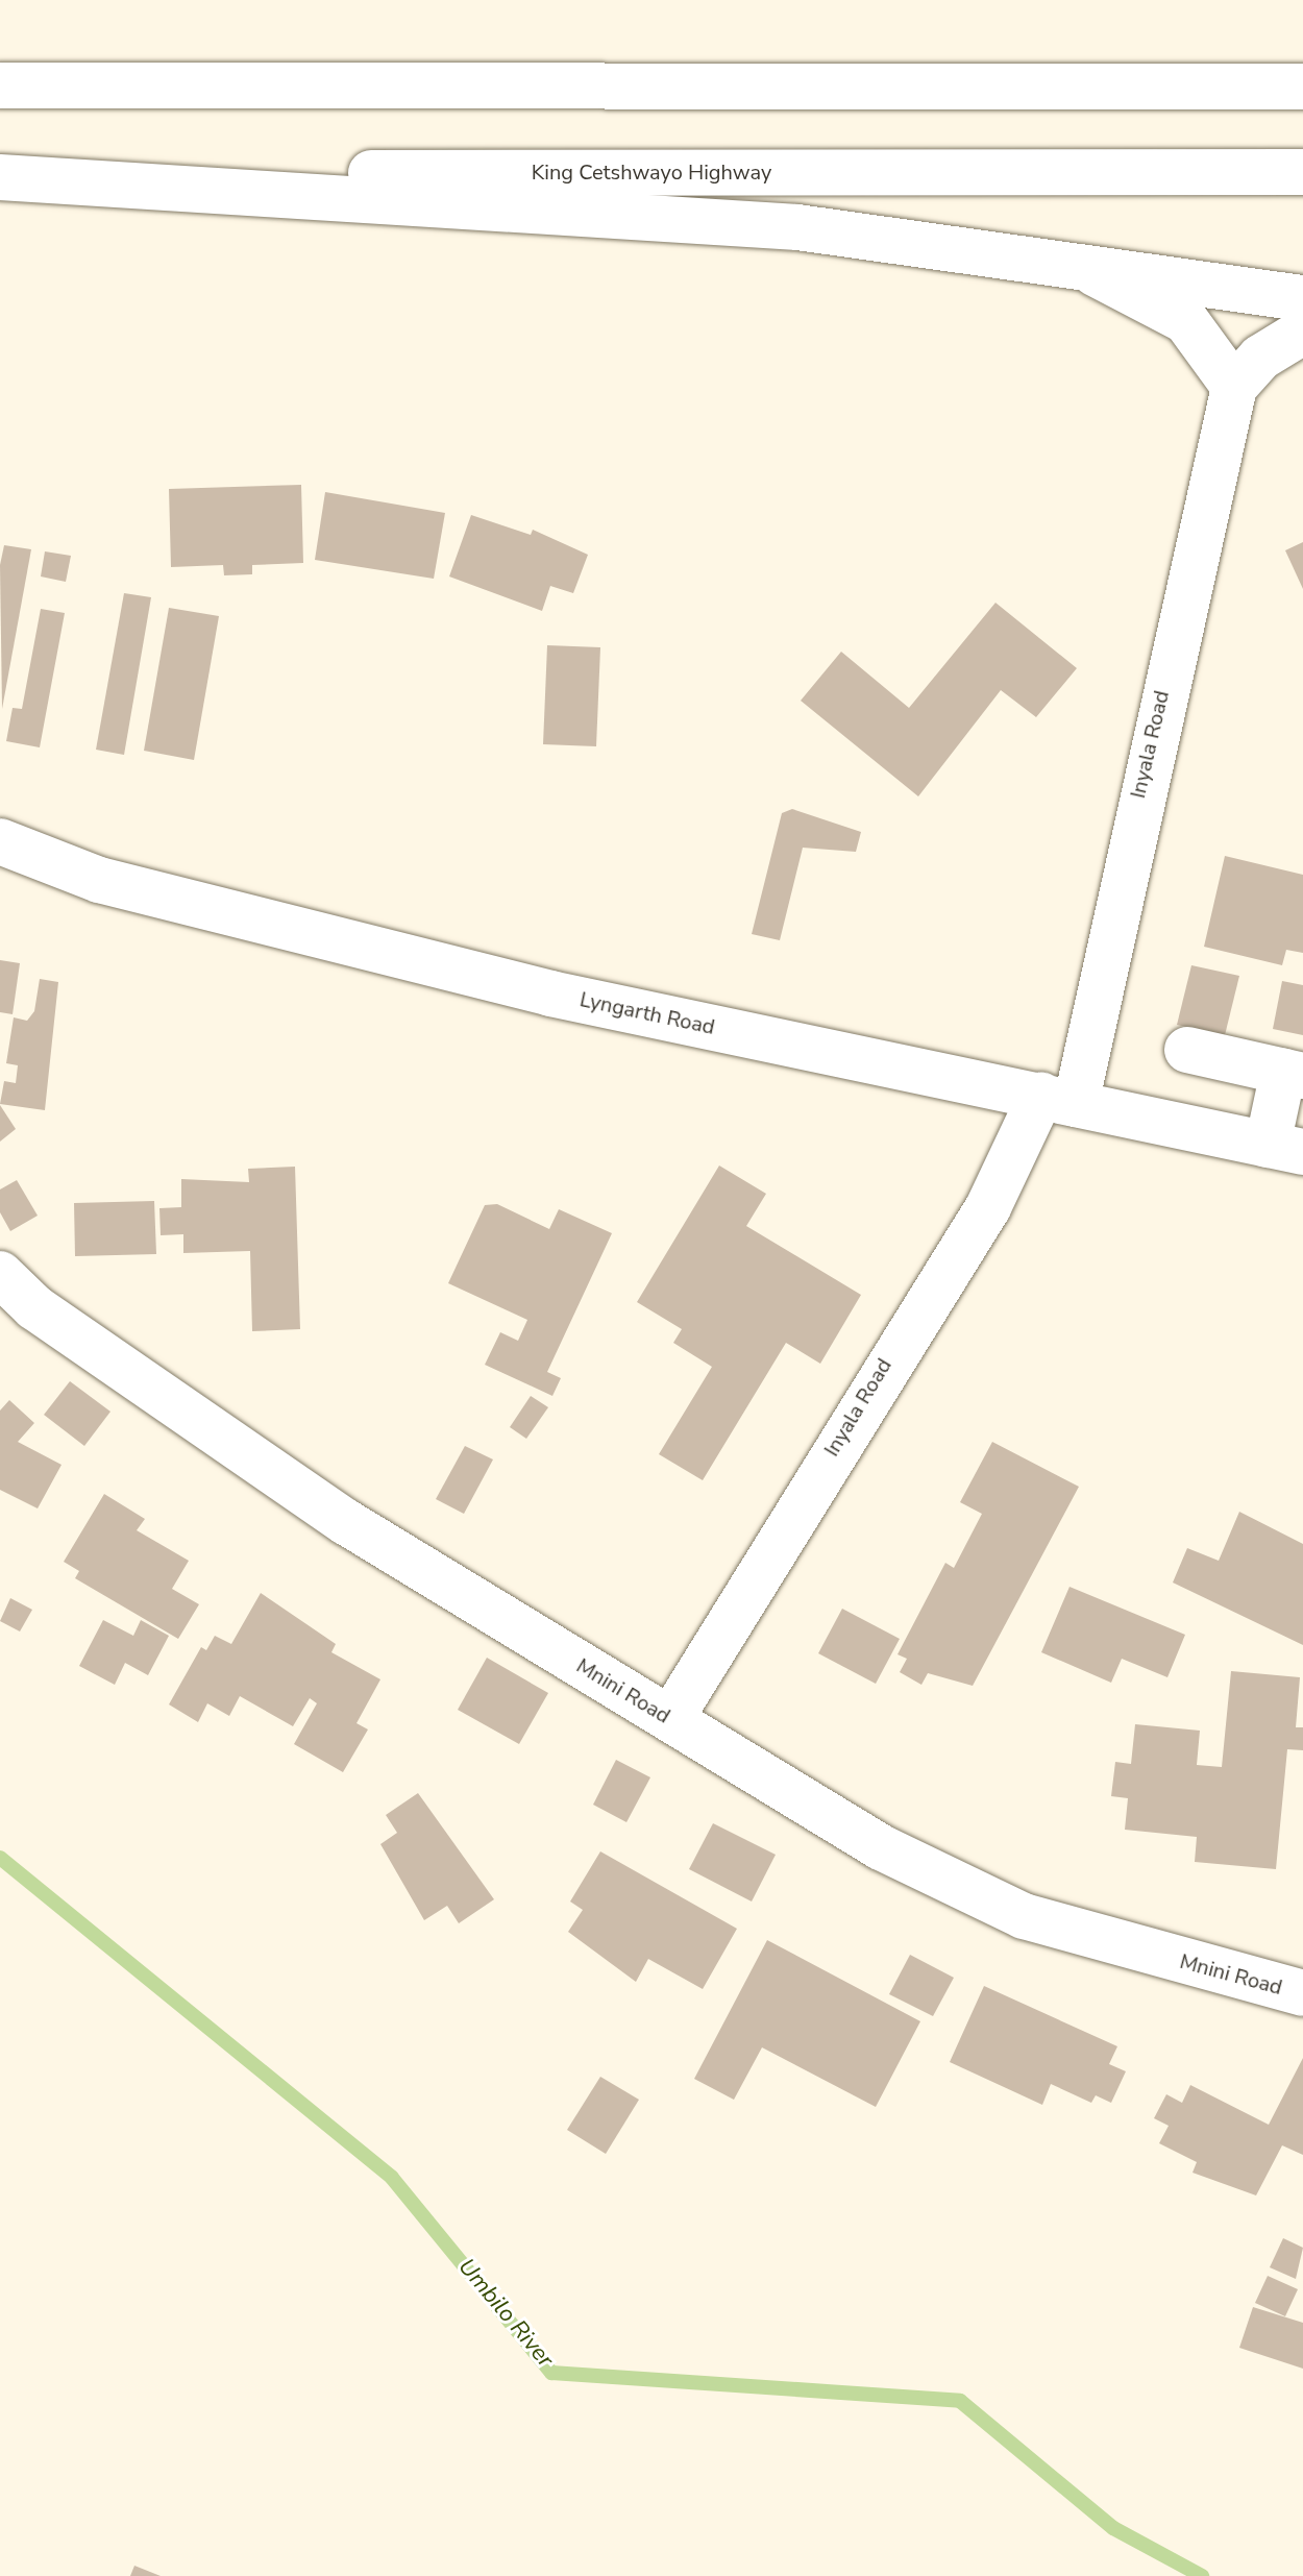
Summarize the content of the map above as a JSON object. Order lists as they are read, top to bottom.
{
  "streets": {
    "main road": [
      "King Cetshwayo Highway",
      "Inyala Road",
      "Lyngarth Road",
      "Mnini Road"
    ]
  },
  "crossings": [
    ["Inyala Road", "Lyngarth Road"],
    ["Inyala Road", "Mnini Road"]
  ],
  "water": ["Umbilo River"]
}
